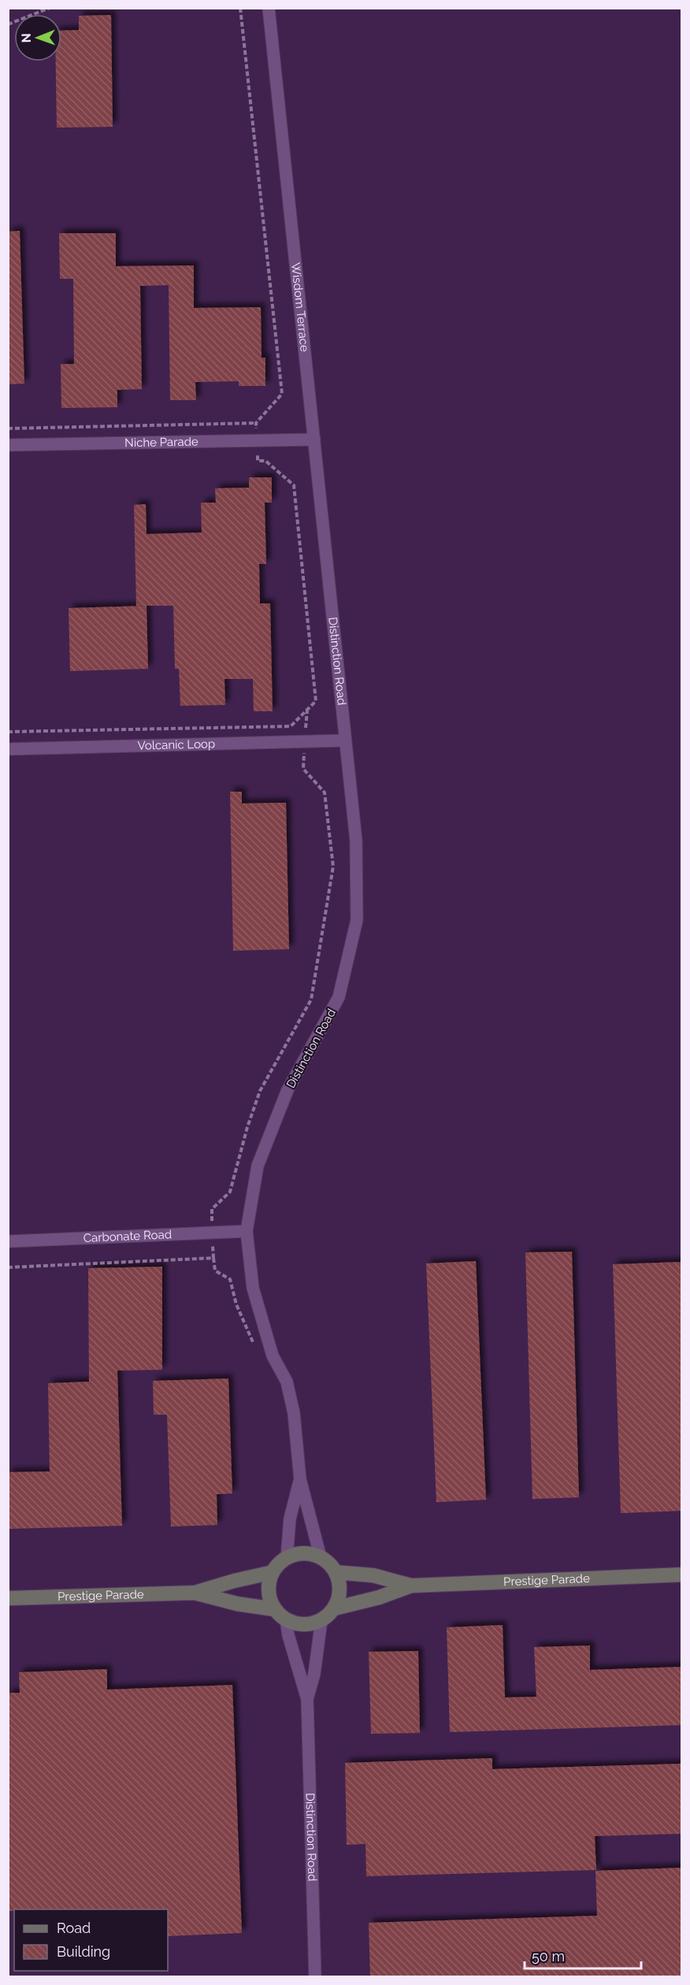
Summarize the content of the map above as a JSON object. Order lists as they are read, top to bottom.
{
  "streets": {
    "street": [
      "Wisdom Terrace",
      "Niche Parade",
      "Distinction Road",
      "Volcanic Loop",
      "Carbonate Road",
      "Prestige Parade"
    ]
  },
  "crossings": [
    ["Wisdom Terrace", "Niche Parade"],
    ["Wisdom Terrace", "Distinction Road"],
    ["Distinction Road", "Volcanic Loop"],
    ["Distinction Road", "Carbonate Road"],
    ["Distinction Road", "Prestige Parade"]
  ],
  "legend": ["Road", "Building"],
  "scale_bar": "50 m",
  "north": "left"
}
